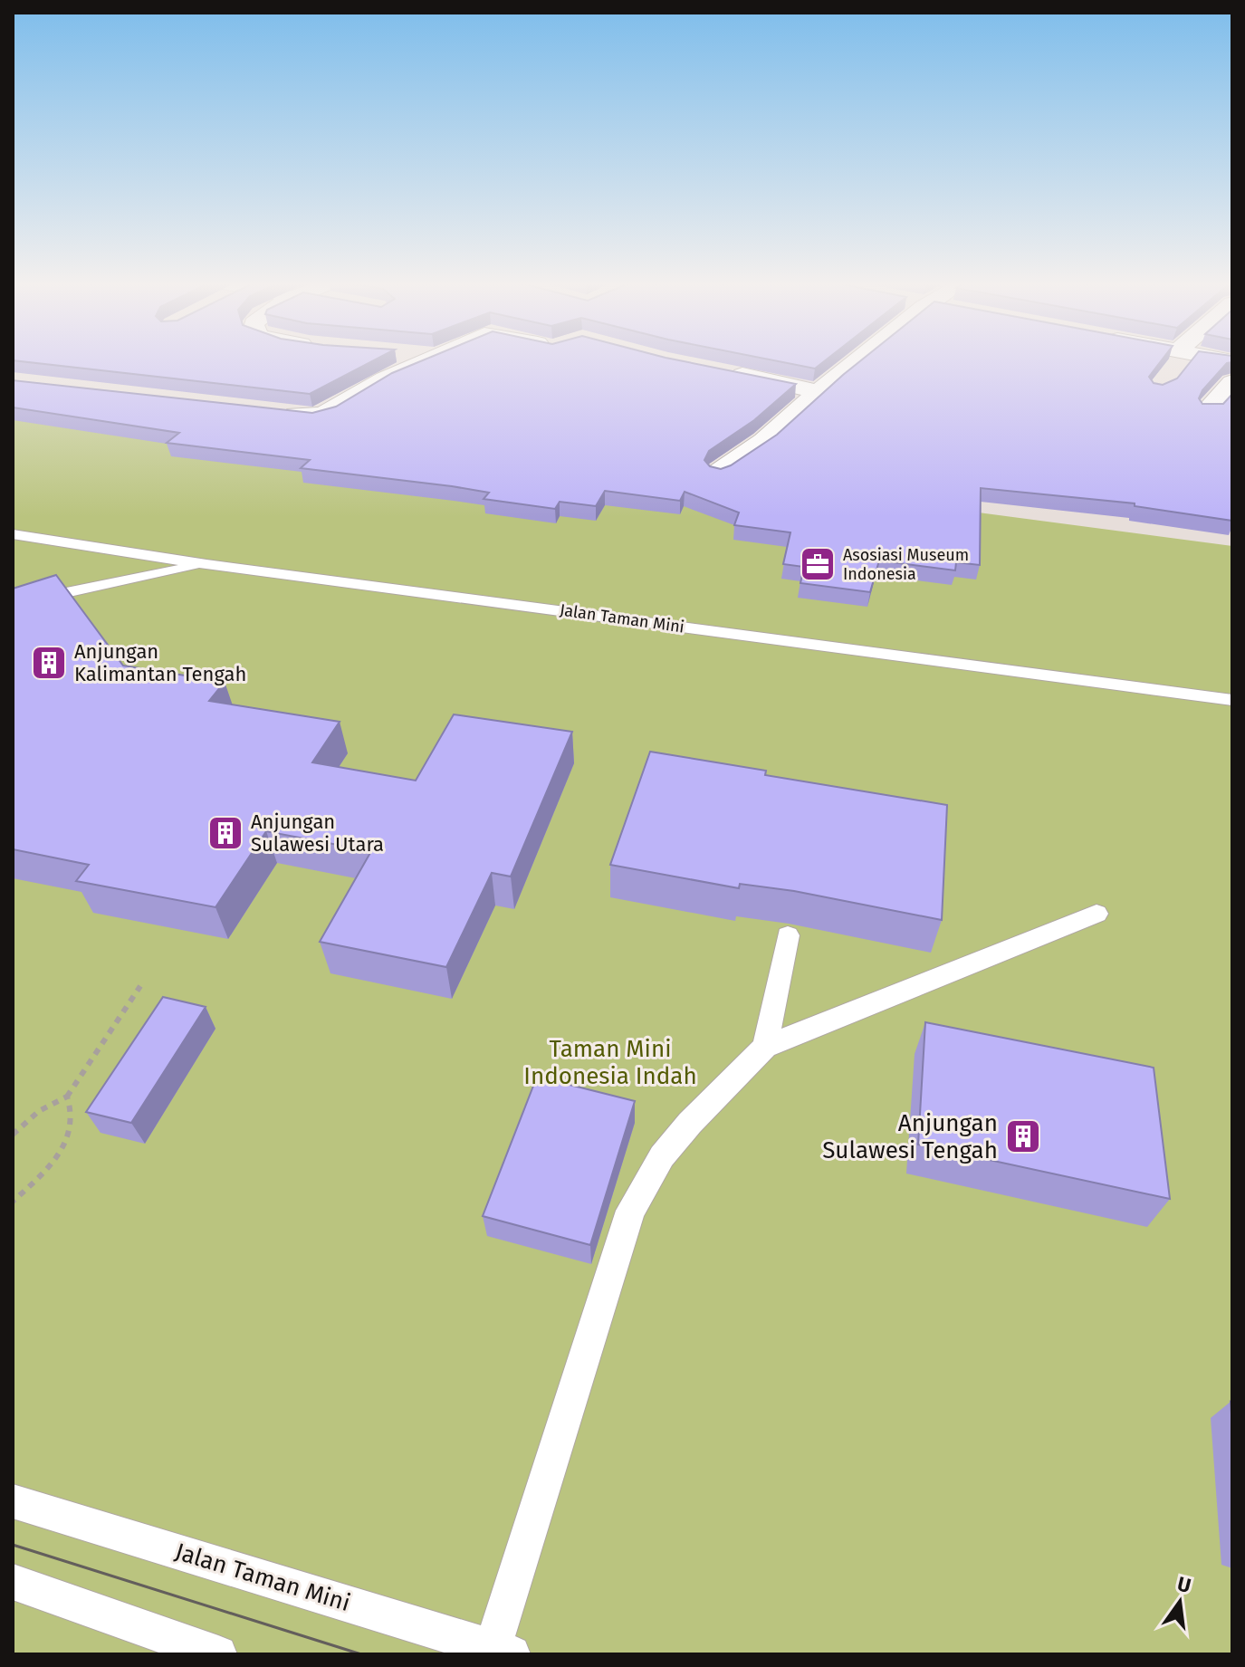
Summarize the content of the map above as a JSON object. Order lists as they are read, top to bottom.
{
  "streets": {
    "lane": ["Jalan Taman Mini"]
  },
  "parks": ["Taman Mini Indonesia Indah"],
  "places": {
    "office": ["Asosiasi Museum Indonesia"],
    "building": ["Anjungan Kalimantan Tengah", "Anjungan Sulawesi Utara", "Anjungan Sulawesi Tengah"]
  },
  "north": "top"
}
